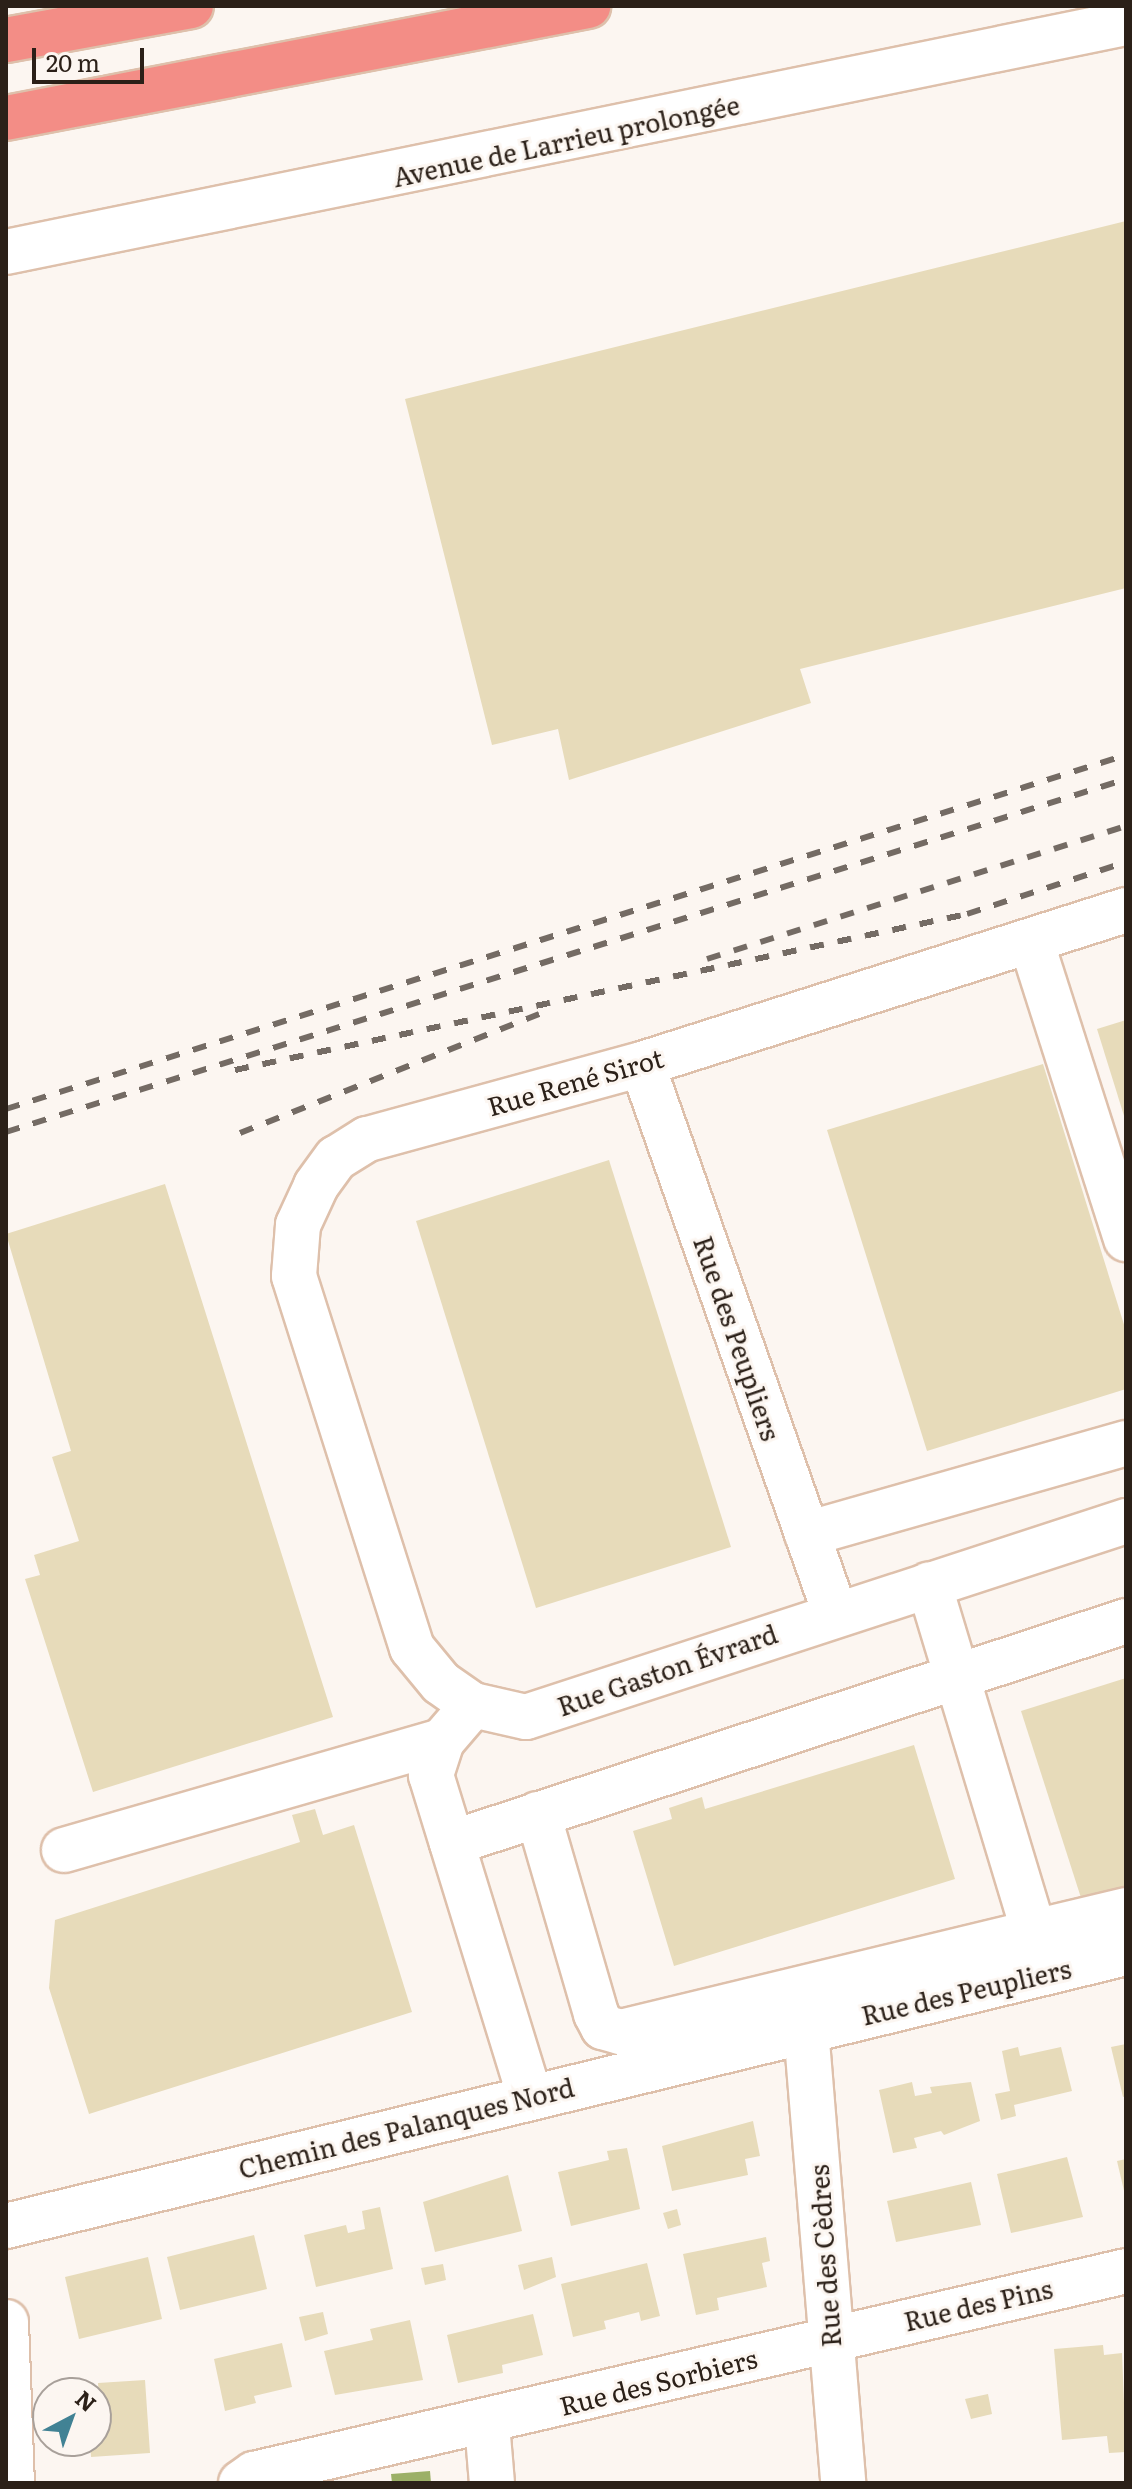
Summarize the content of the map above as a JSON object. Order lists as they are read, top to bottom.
{
  "streets": {
    "street": [
      "Avenue de Larrieu prolongée",
      "Rue René Sirot",
      "Rue des Peupliers",
      "Rue Gaston Évrard",
      "Chemin des Palanques Nord",
      "Rue des Cèdres",
      "Rue des Pins",
      "Rue des Sorbiers"
    ]
  },
  "crossings": [
    ["Rue René Sirot", "Rue des Peupliers"],
    ["Rue René Sirot", "Rue Gaston Évrard"],
    ["Rue des Peupliers", "Rue Gaston Évrard"],
    ["Rue des Peupliers", "Chemin des Palanques Nord"],
    ["Rue des Peupliers", "Rue des Cèdres"],
    ["Chemin des Palanques Nord", "Rue des Cèdres"],
    ["Rue des Cèdres", "Rue des Pins"],
    ["Rue des Cèdres", "Rue des Sorbiers"],
    ["Rue des Pins", "Rue des Sorbiers"]
  ],
  "scale_bar": "20 m",
  "north": "top right"
}
